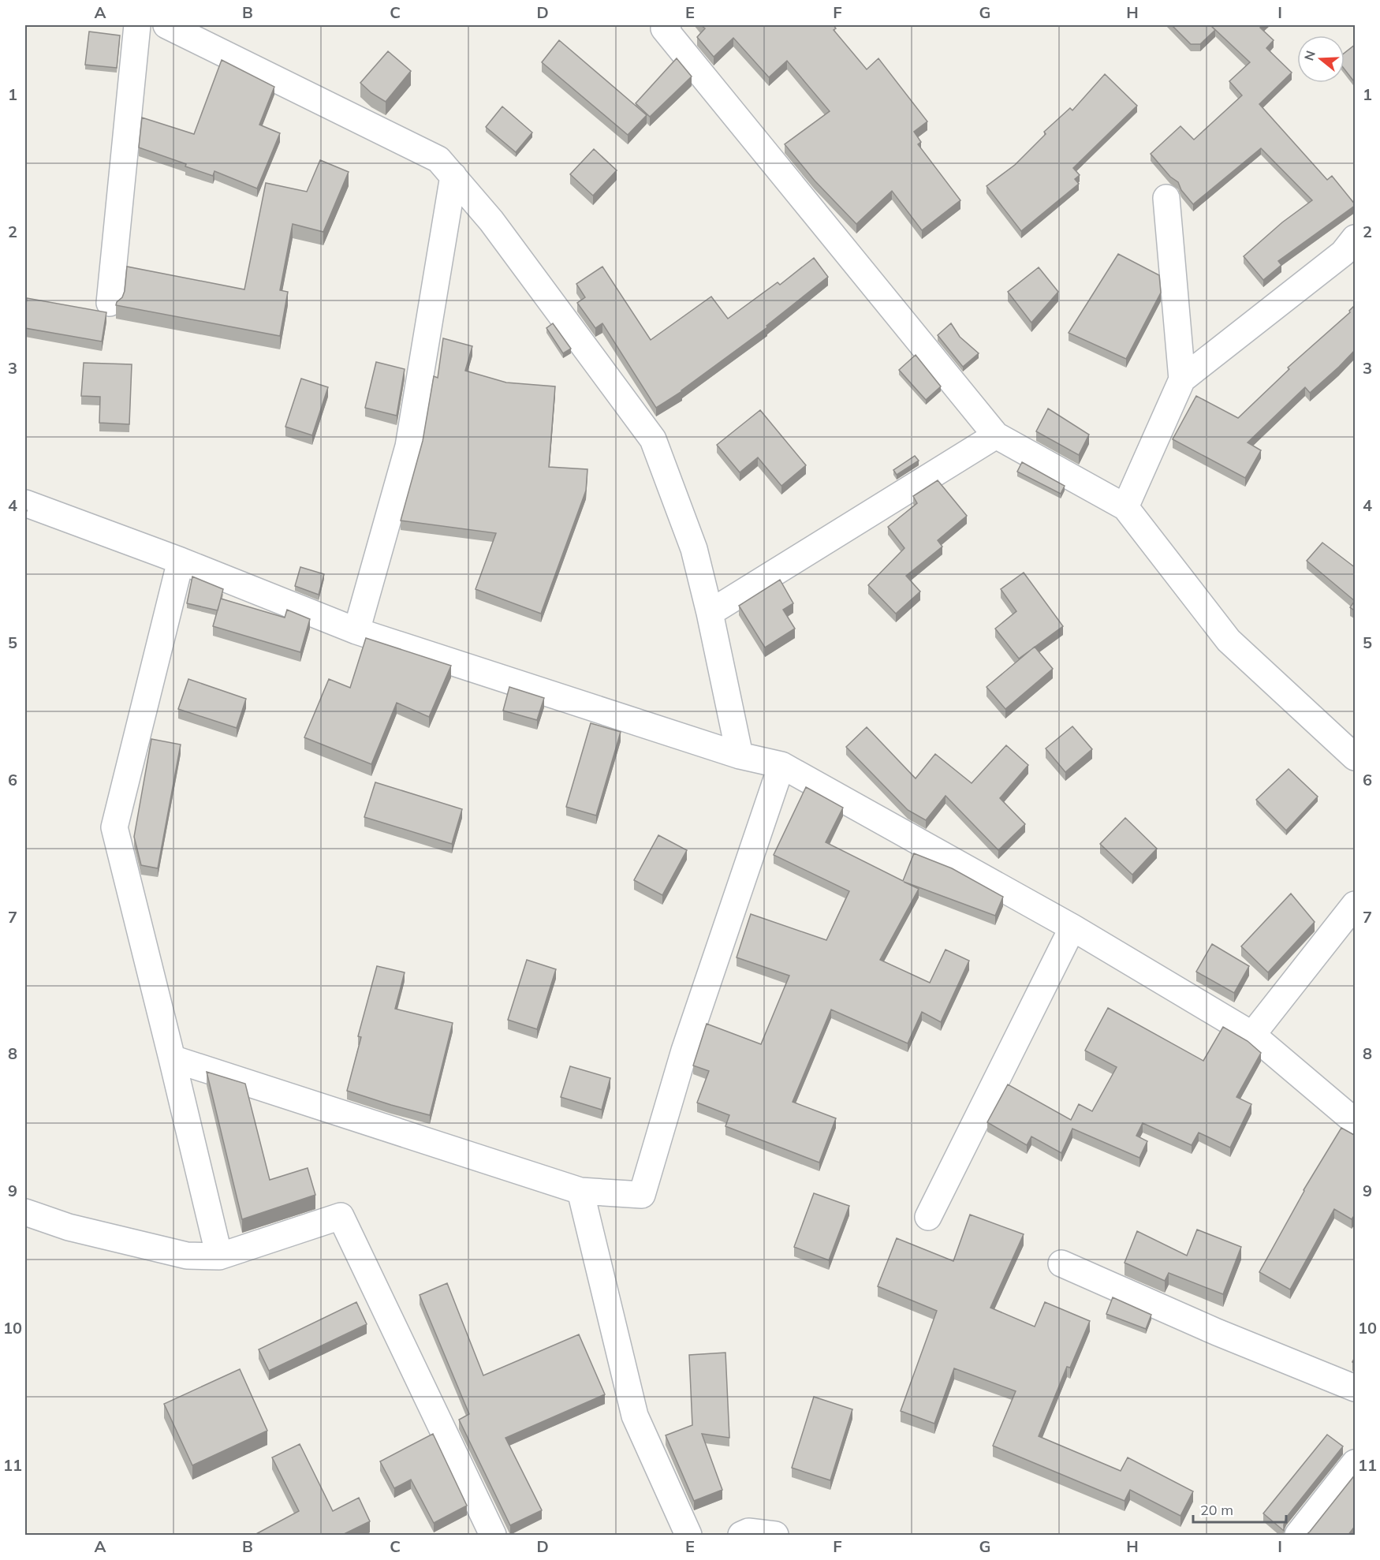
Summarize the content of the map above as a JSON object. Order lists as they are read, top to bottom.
{
  "scale_bar": "20 m",
  "north": "left",
  "grid": {
    "columns": [
      "A",
      "B",
      "C",
      "D",
      "E",
      "F",
      "G",
      "H",
      "I"
    ],
    "rows": [
      "1",
      "2",
      "3",
      "4",
      "5",
      "6",
      "7",
      "8",
      "9",
      "10",
      "11"
    ]
  }
}
